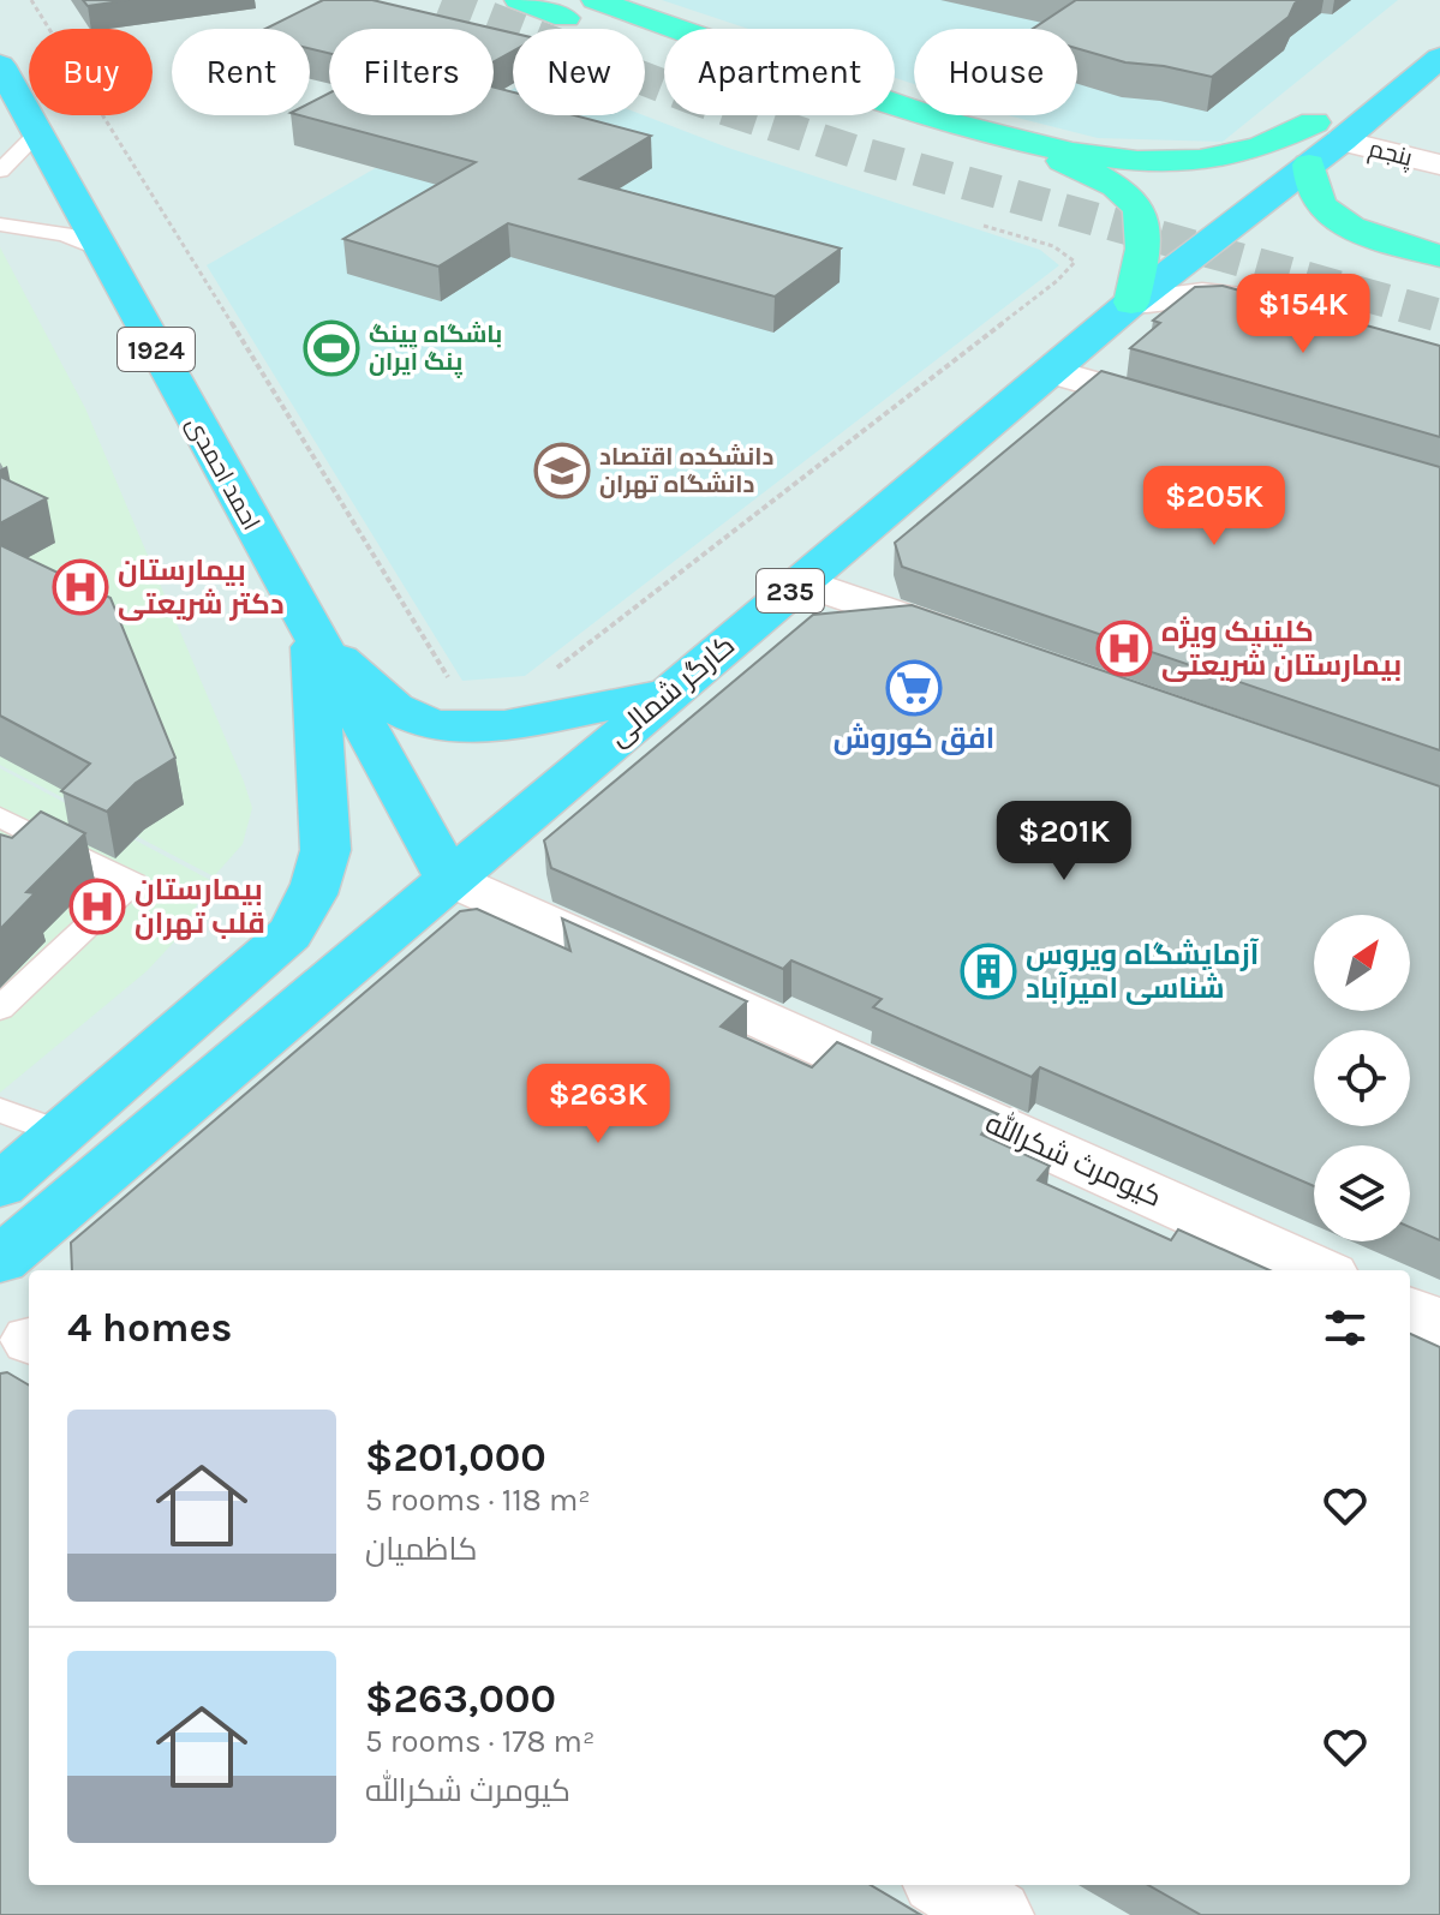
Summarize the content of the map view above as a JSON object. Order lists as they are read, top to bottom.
{
  "streets": {
    "main road": [
      "1924",
      "احمد احمدی",
      "235",
      "کارگر شمالی"
    ],
    "street": ["پنجم", "کیومرث شکرالله"]
  },
  "crossings": [
    ["پنجم", "کارگر شمالی"],
    ["احمد احمدی", "کارگر شمالی"],
    ["احمد احمدی", "کیومرث شکرالله"],
    ["کارگر شمالی", "کیومرث شکرالله"]
  ],
  "places": {
    "sports": ["باشگاه پینگ پنگ ایران"],
    "school or university": ["دانشکده اقتصاد دانشگاه تهران"],
    "hospital": ["بیمارستان دکتر شریعتی", "کلینیک ویژه بیمارستان شریعتی", "بیمارستان قلب تهران"],
    "supermarket": ["افق کوروش"],
    "building": ["آزمایشگاه ویروس شناسی امیرآباد"]
  },
  "north": "top right",
  "page": {
    "chip": [
      "Buy",
      "Rent",
      "Filters",
      "New",
      "Apartment",
      "House"
    ],
    "price": [
      "$154K",
      "$205K",
      "$201K",
      "$263K"
    ],
    "heading": "4 homes",
    "list": [
      {
        "name": "$201,000",
        "note": "5 rooms · 118 m² · کاظمیان"
      },
      {
        "name": "$263,000",
        "note": "5 rooms · 178 m² · کیومرث شکرالله"
      }
    ]
  }
}
